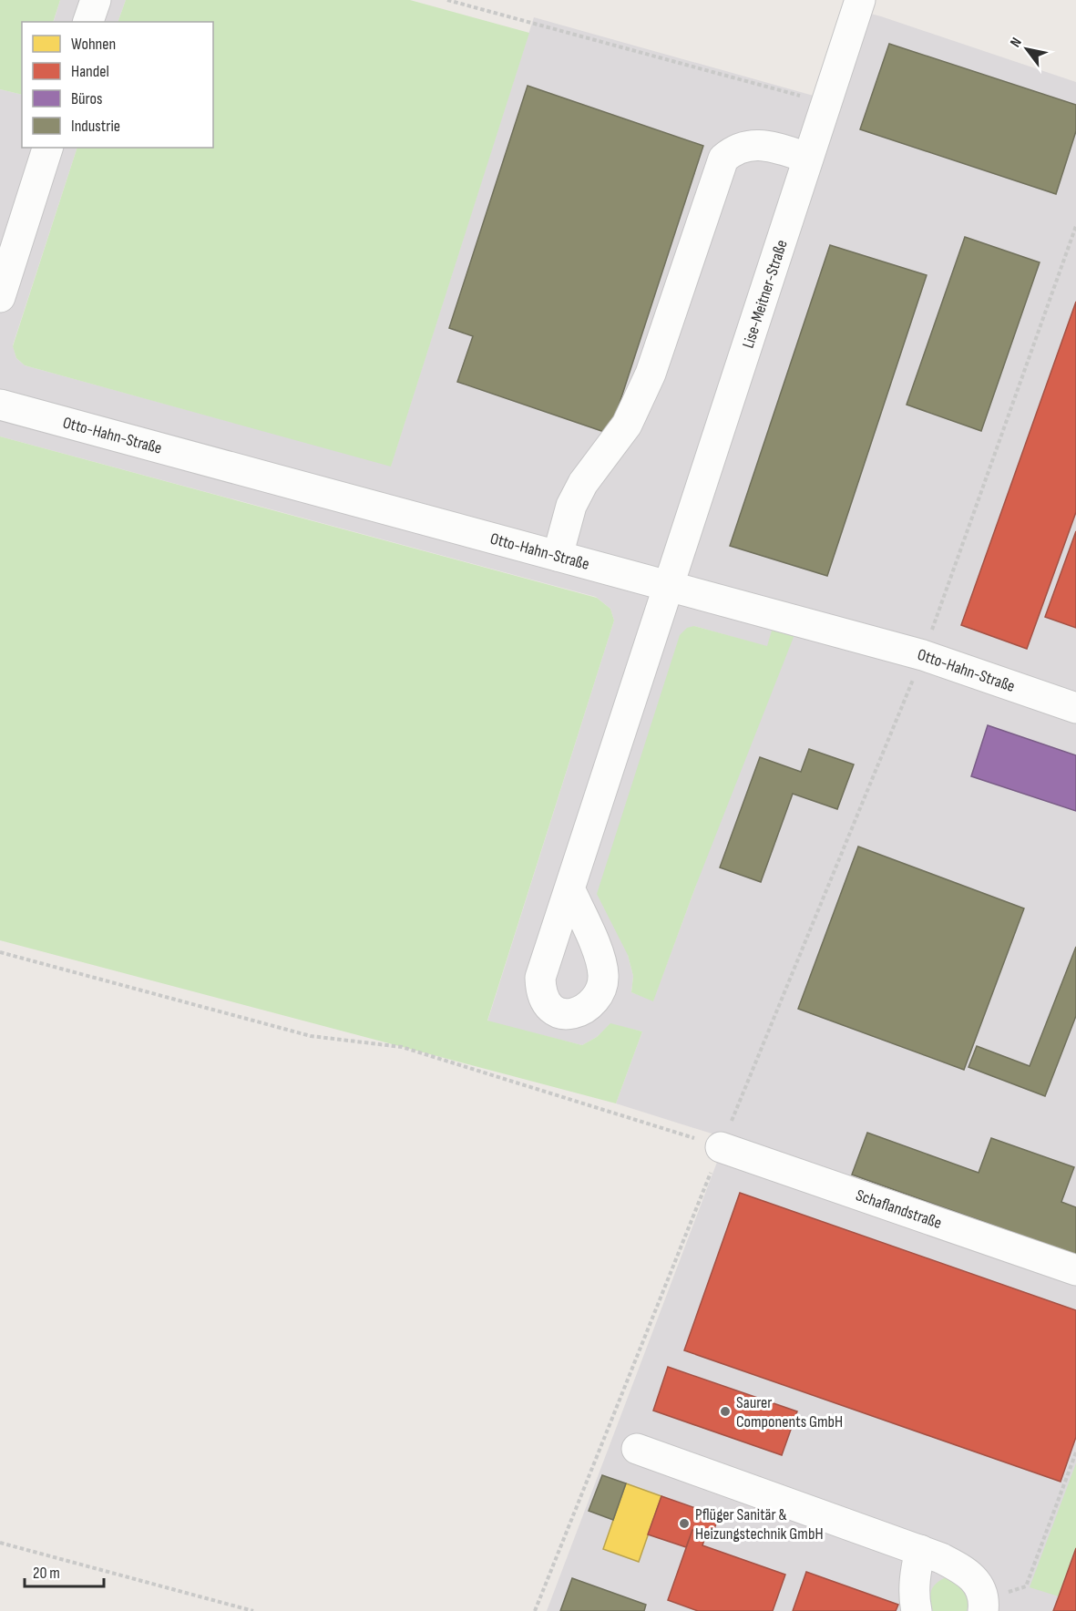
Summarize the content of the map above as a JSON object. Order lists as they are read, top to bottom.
{
  "streets": {
    "street": ["Lise-Meitner-Straße", "Otto-Hahn-Straße", "Schaflandstraße"]
  },
  "crossings": [
    ["Lise-Meitner-Straße", "Otto-Hahn-Straße"]
  ],
  "places": ["Saurer Components GmbH", "Pflüger Sanitär & Heizungstechnik GmbH"],
  "legend": [
    "Wohnen",
    "Handel",
    "Büros",
    "Industrie"
  ],
  "scale_bar": "20 m",
  "north": "top left"
}
